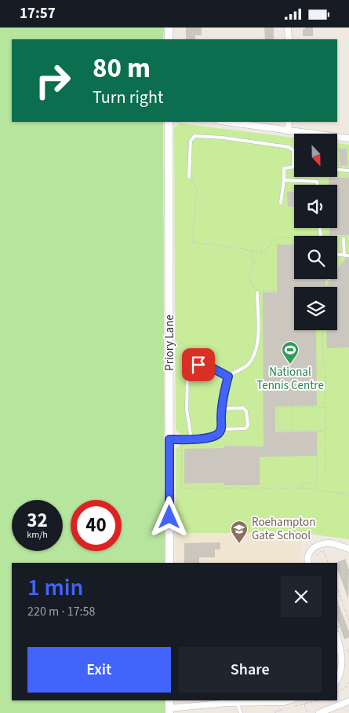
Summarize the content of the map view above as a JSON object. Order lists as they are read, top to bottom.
{
  "streets": {
    "street": ["Priory Lane"]
  },
  "places": {
    "sports": ["National Tennis Centre"],
    "school or university": ["Roehampton Gate School"]
  },
  "north": "bottom",
  "page": {
    "status": "17:57",
    "turn": ["80 m", "Turn right"],
    "speed": "32 km/h",
    "limit": "40",
    "heading": ["1 min", "220 m · 17:58"],
    "buttons": ["Exit", "Share"]
  }
}
